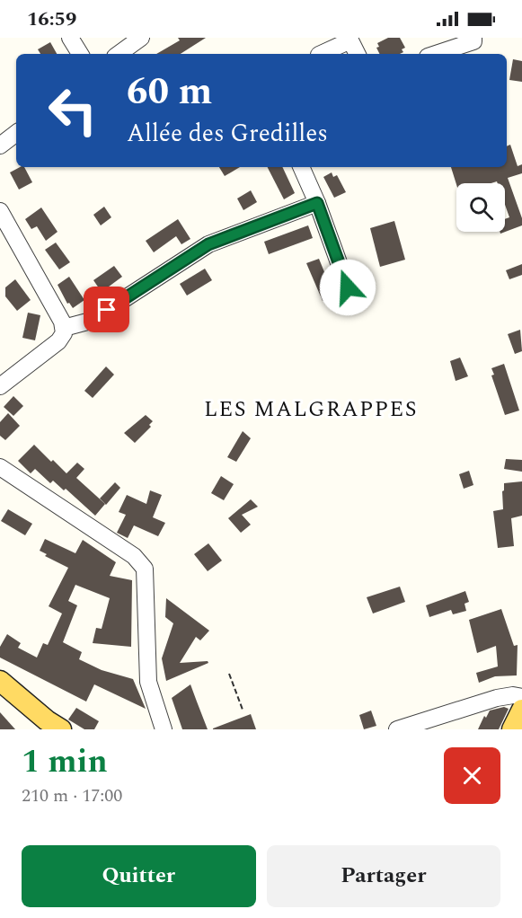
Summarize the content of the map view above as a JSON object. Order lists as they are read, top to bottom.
{
  "districts": ["LES MALGRAPPES"],
  "page": {
    "status": "16:59",
    "turn": ["60 m", "Allée des Gredilles"],
    "heading": ["1 min", "210 m · 17:00"],
    "buttons": ["Quitter", "Partager"]
  }
}
